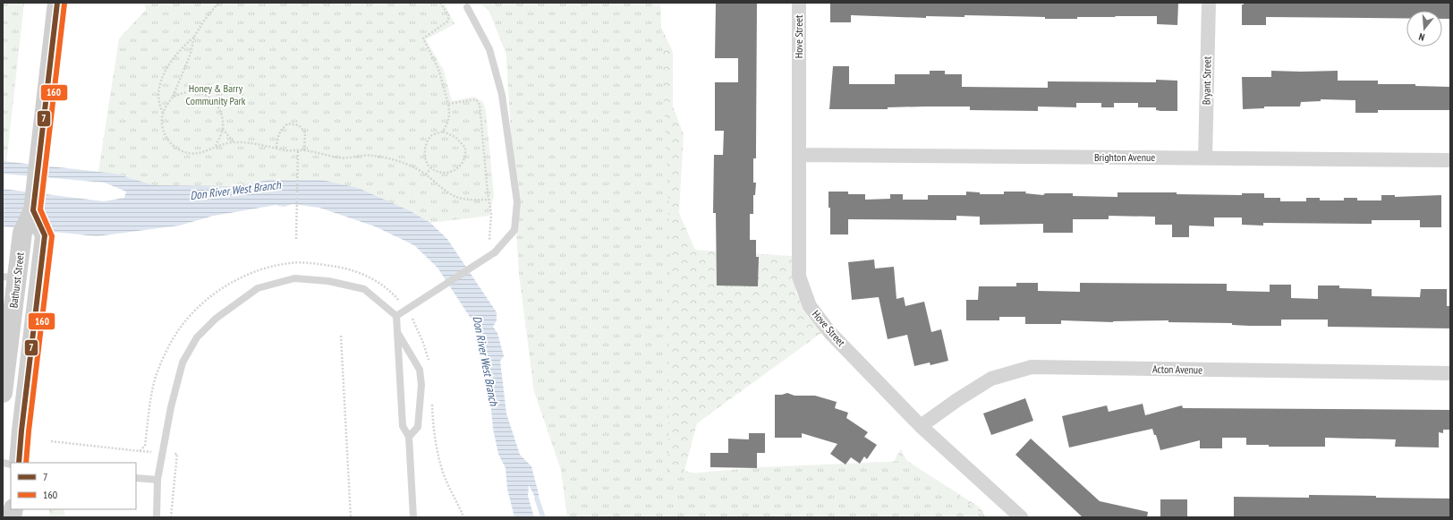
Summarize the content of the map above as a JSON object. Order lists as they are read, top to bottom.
{
  "streets": {
    "main road": ["Bathurst Street"],
    "street": [
      "Hove Street",
      "Bryant Street",
      "Brighton Avenue",
      "Acton Avenue"
    ]
  },
  "crossings": [
    ["Hove Street", "Brighton Avenue"],
    ["Hove Street", "Acton Avenue"],
    ["Bryant Street", "Brighton Avenue"]
  ],
  "water": ["Don River West Branch"],
  "parks": ["Honey & Barry Community Park"],
  "lines": ["transit line 7", "transit line 160"],
  "legend": ["7", "160"],
  "north": "bottom"
}
